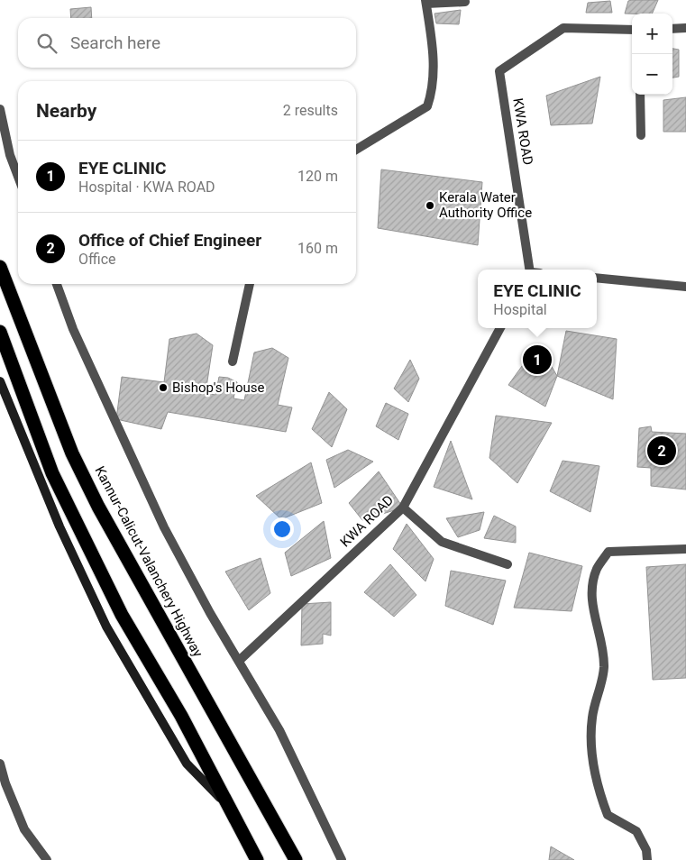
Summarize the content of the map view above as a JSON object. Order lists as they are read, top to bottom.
{
  "streets": {
    "highway": ["Kannur-Calicut-Valanchery Highway"],
    "street": ["KWA ROAD"]
  },
  "places": ["Kerala Water Authority Office", "Bishop's House"],
  "page": {
    "map_buttons": ["+", "−"],
    "search": "Search here",
    "heading": ["Nearby", "2 results"],
    "list": [
      {
        "mark": "1",
        "name": "EYE CLINIC",
        "note": "Hospital · KWA ROAD",
        "value": "120 m"
      },
      {
        "mark": "2",
        "name": "Office of Chief Engineer",
        "note": "Office",
        "value": "160 m"
      }
    ],
    "popup": ["EYE CLINIC", "Hospital"],
    "pins": ["1", "2"]
  }
}
